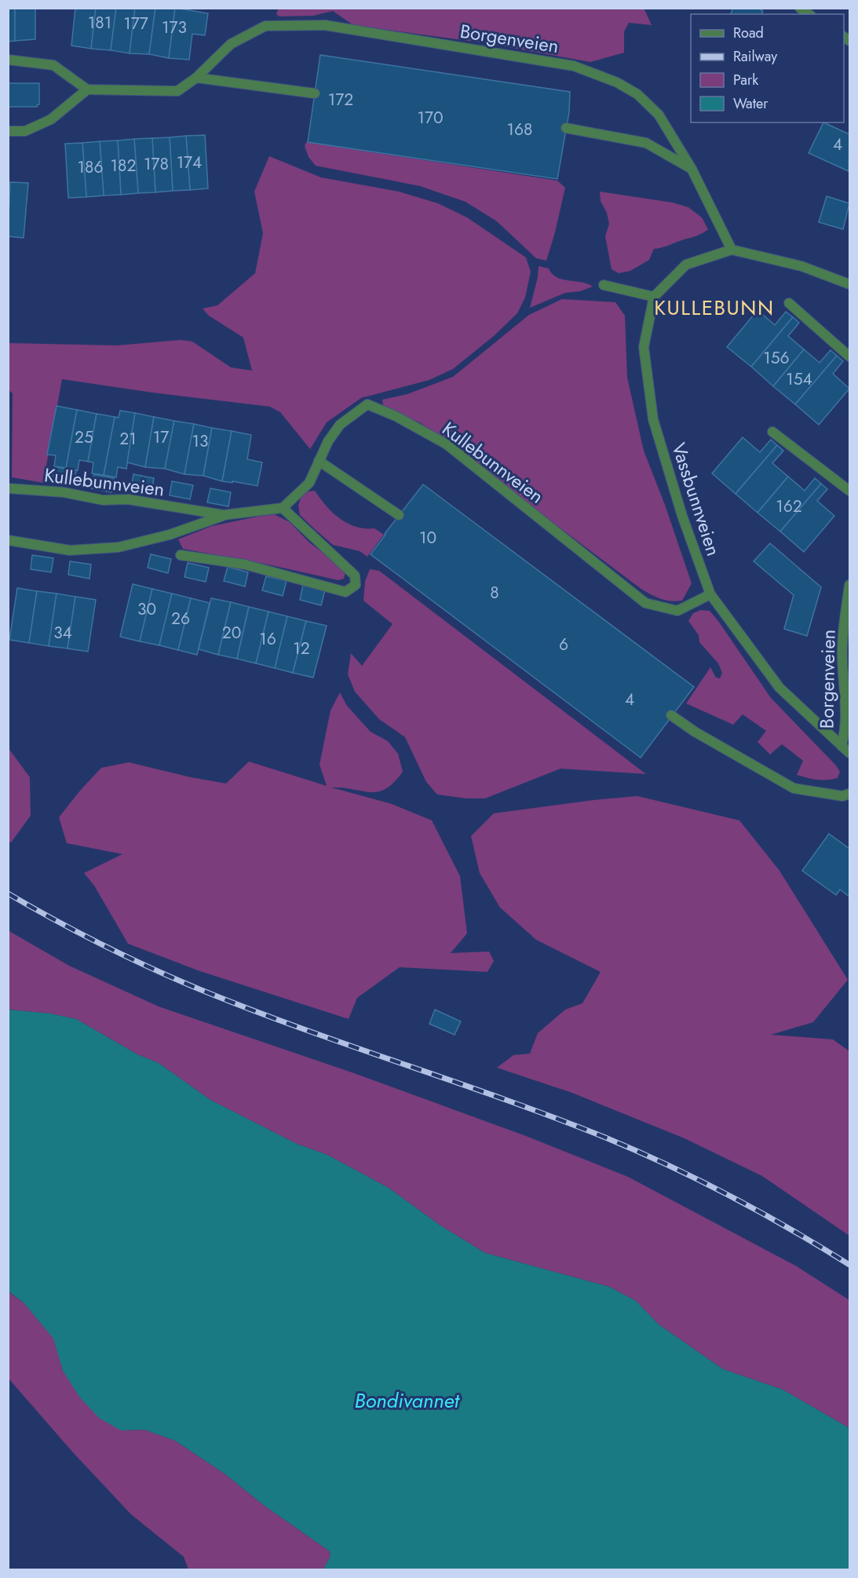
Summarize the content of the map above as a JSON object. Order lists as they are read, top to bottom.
{
  "streets": {
    "street": ["Borgenveien", "Kullebunnveien", "Vassbunnveien"]
  },
  "crossings": [
    ["Borgenveien", "Vassbunnveien"],
    ["Kullebunnveien", "Vassbunnveien"]
  ],
  "districts": ["KULLEBUNN"],
  "water": ["Bondivannet"],
  "house_numbers": [
    "181",
    "177",
    "173",
    "172",
    "170",
    "168",
    "4",
    "174",
    "178",
    "182",
    "186",
    "156",
    "154",
    "25",
    "17",
    "21",
    "13",
    "162",
    "10",
    "8",
    "30",
    "26",
    "34",
    "20",
    "16",
    "6",
    "12",
    "4"
  ],
  "legend": [
    "Road",
    "Railway",
    "Park",
    "Water"
  ]
}
